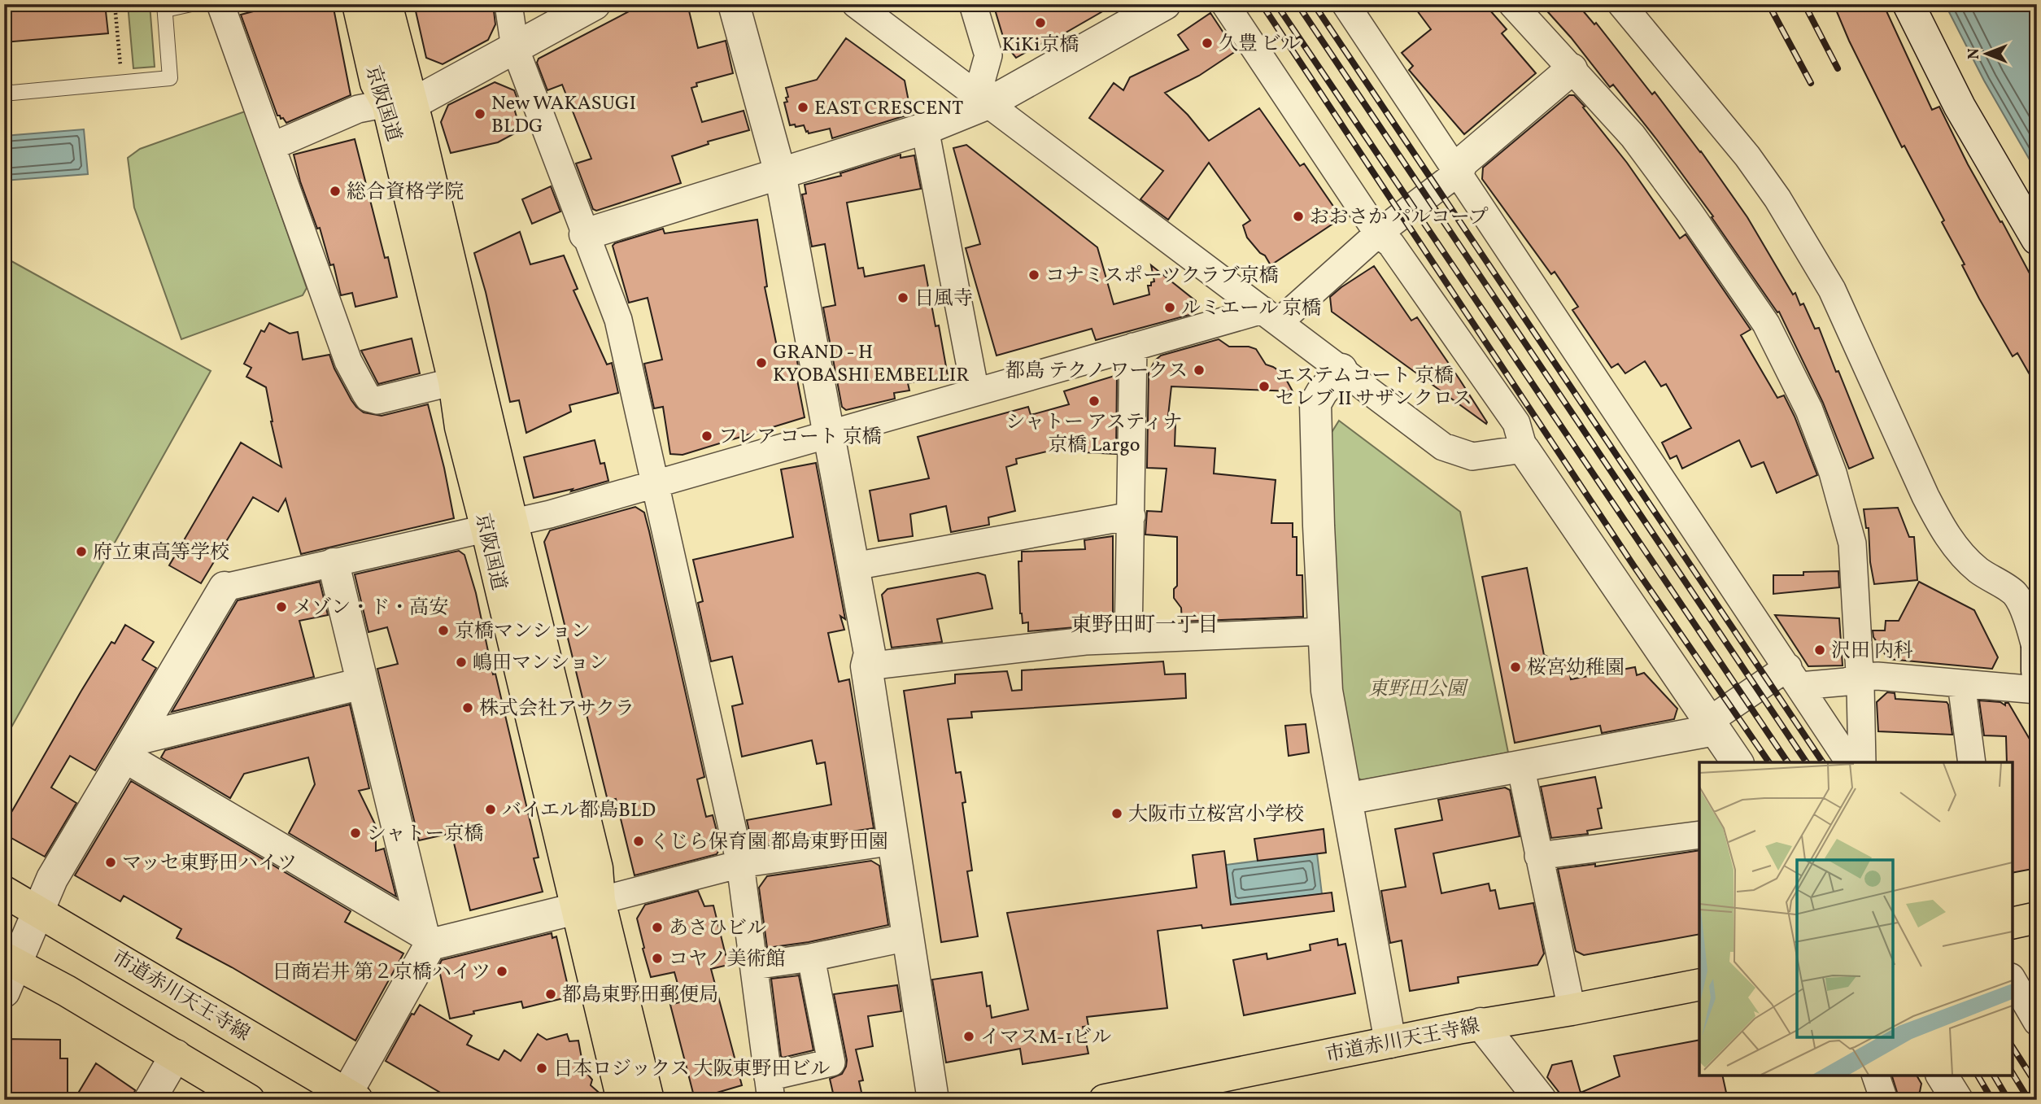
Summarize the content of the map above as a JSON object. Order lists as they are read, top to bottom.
{
  "streets": {
    "main road": ["京阪国道", "市道赤川天王寺線"]
  },
  "districts": ["東野田町一丁目"],
  "parks": ["東野田公園"],
  "places": [
    "KiKi京橋",
    "久豊 ビル",
    "EAST CRESCENT",
    "New WAKASUGI BLDG",
    "総合資格学院",
    "おおさか パルコープ",
    "コナミスポーツクラブ京橋",
    "日風寺",
    "ルミエール 京橋",
    "GRAND - H KYOBASHI EMBELLIR",
    "都島 テクノ ワークス",
    "エステムコート 京橋 セレブ II サザンクロス",
    "シャトー アスティナ 京橋 Largo",
    "フレア コート 京橋",
    "府立東高等学校",
    "メゾン・ド・高安",
    "京橋マンション",
    "沢田 内科",
    "嶋田マンション",
    "桜宮幼稚園",
    "株式会社アサクラ",
    "バイエル都島BLD",
    "大阪市立桜宮小学校",
    "シャトー京橋",
    "くじら保育園 都島東野田園",
    "マッセ東野田ハイツ",
    "あさひビル",
    "コヤノ美術館",
    "日商岩井 第２京橋ハイツ",
    "都島東野田郵便局",
    "イマスM-1ビル",
    "日本ロジックス 大阪東野田ビル"
  ],
  "north": "left"
}
